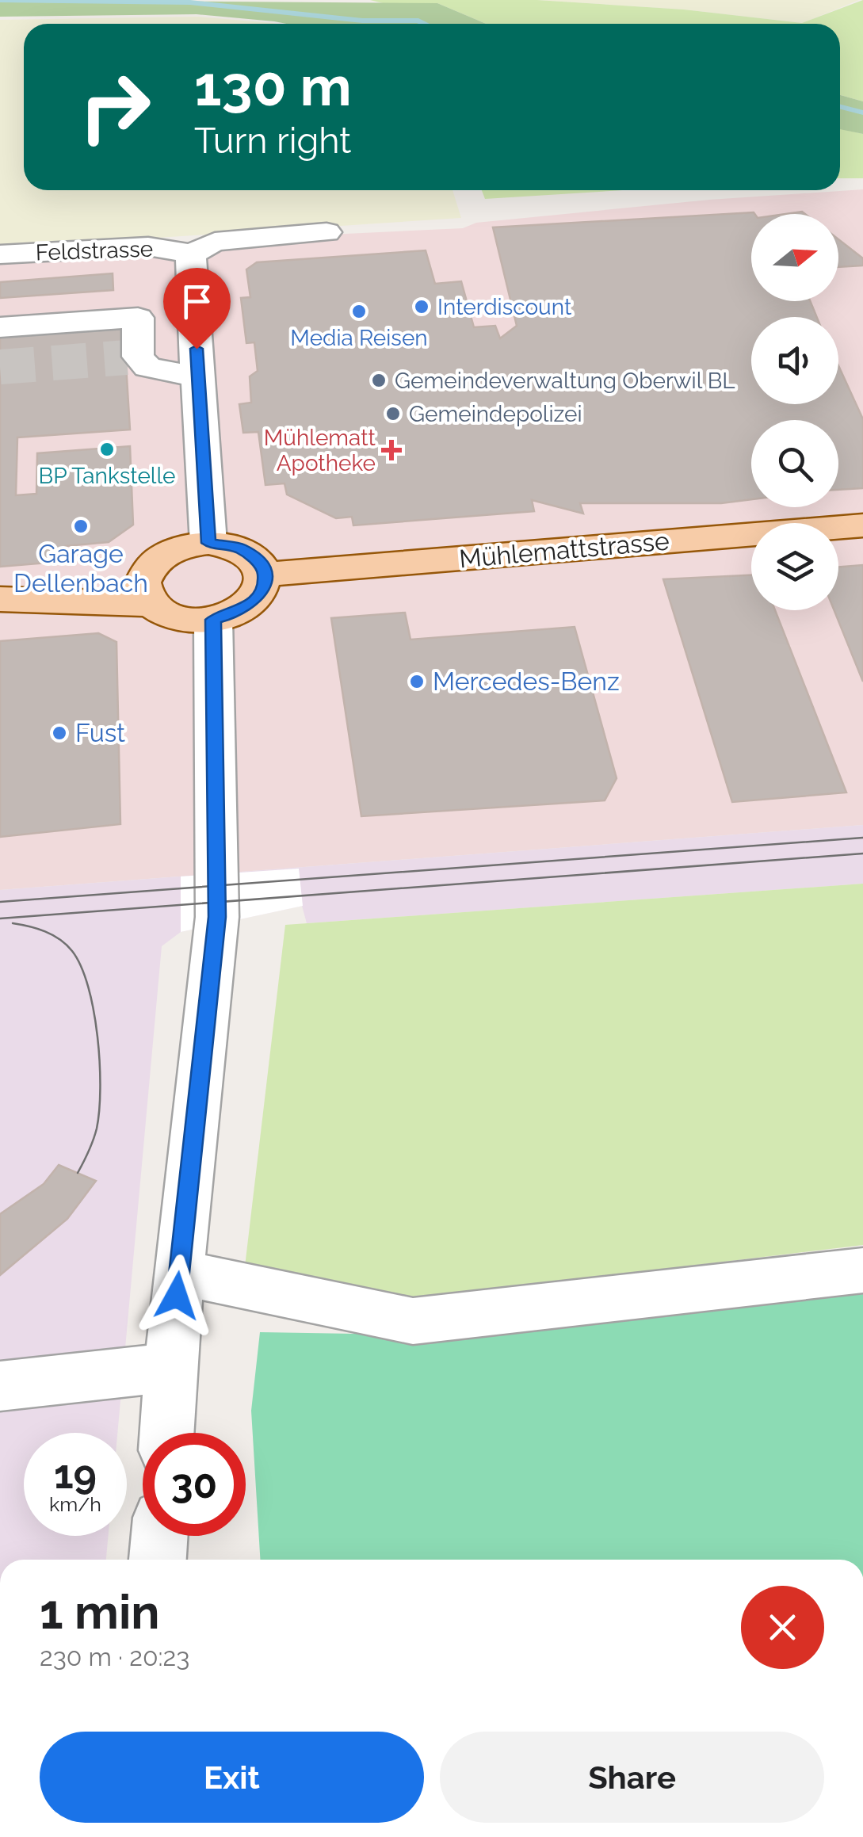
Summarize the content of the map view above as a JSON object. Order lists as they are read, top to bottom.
{
  "streets": {
    "main road": ["Mühlemattstrasse"],
    "street": ["Feldstrasse"]
  },
  "places": {
    "other": [
      "Interdiscount",
      "Media Reisen",
      "Gemeindeverwaltung Oberwil BL",
      "Gemeindepolizei",
      "BP Tankstelle",
      "Garage Dellenbach",
      "Mercedes-Benz",
      "Fust"
    ],
    "health": ["Mühlematt Apotheke"]
  },
  "north": "right",
  "page": {
    "turn": ["130 m", "Turn right"],
    "speed": "19 km/h",
    "limit": "30",
    "heading": ["1 min", "230 m · 20:23"],
    "buttons": ["Exit", "Share"]
  }
}
